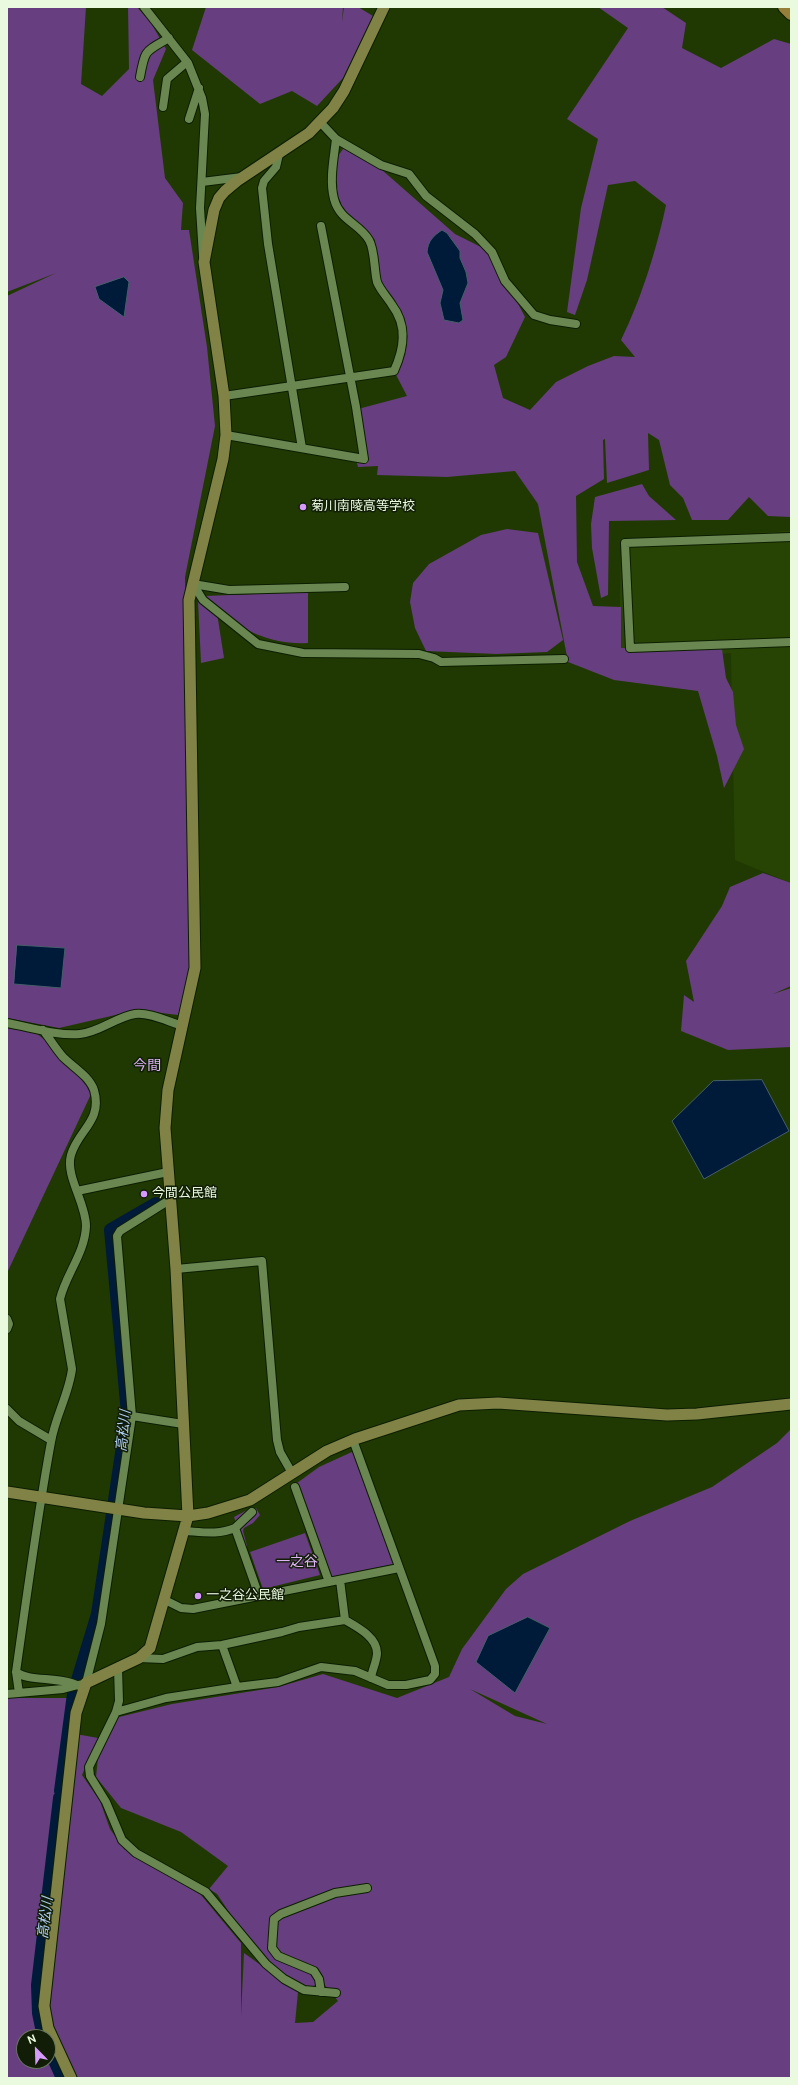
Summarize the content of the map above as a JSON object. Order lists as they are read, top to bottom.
{
  "districts": ["今間", "一之谷"],
  "water": ["高松川"],
  "places": ["菊川南陵高等学校", "今間公民館", "一之谷公民館"],
  "north": "top left"
}
